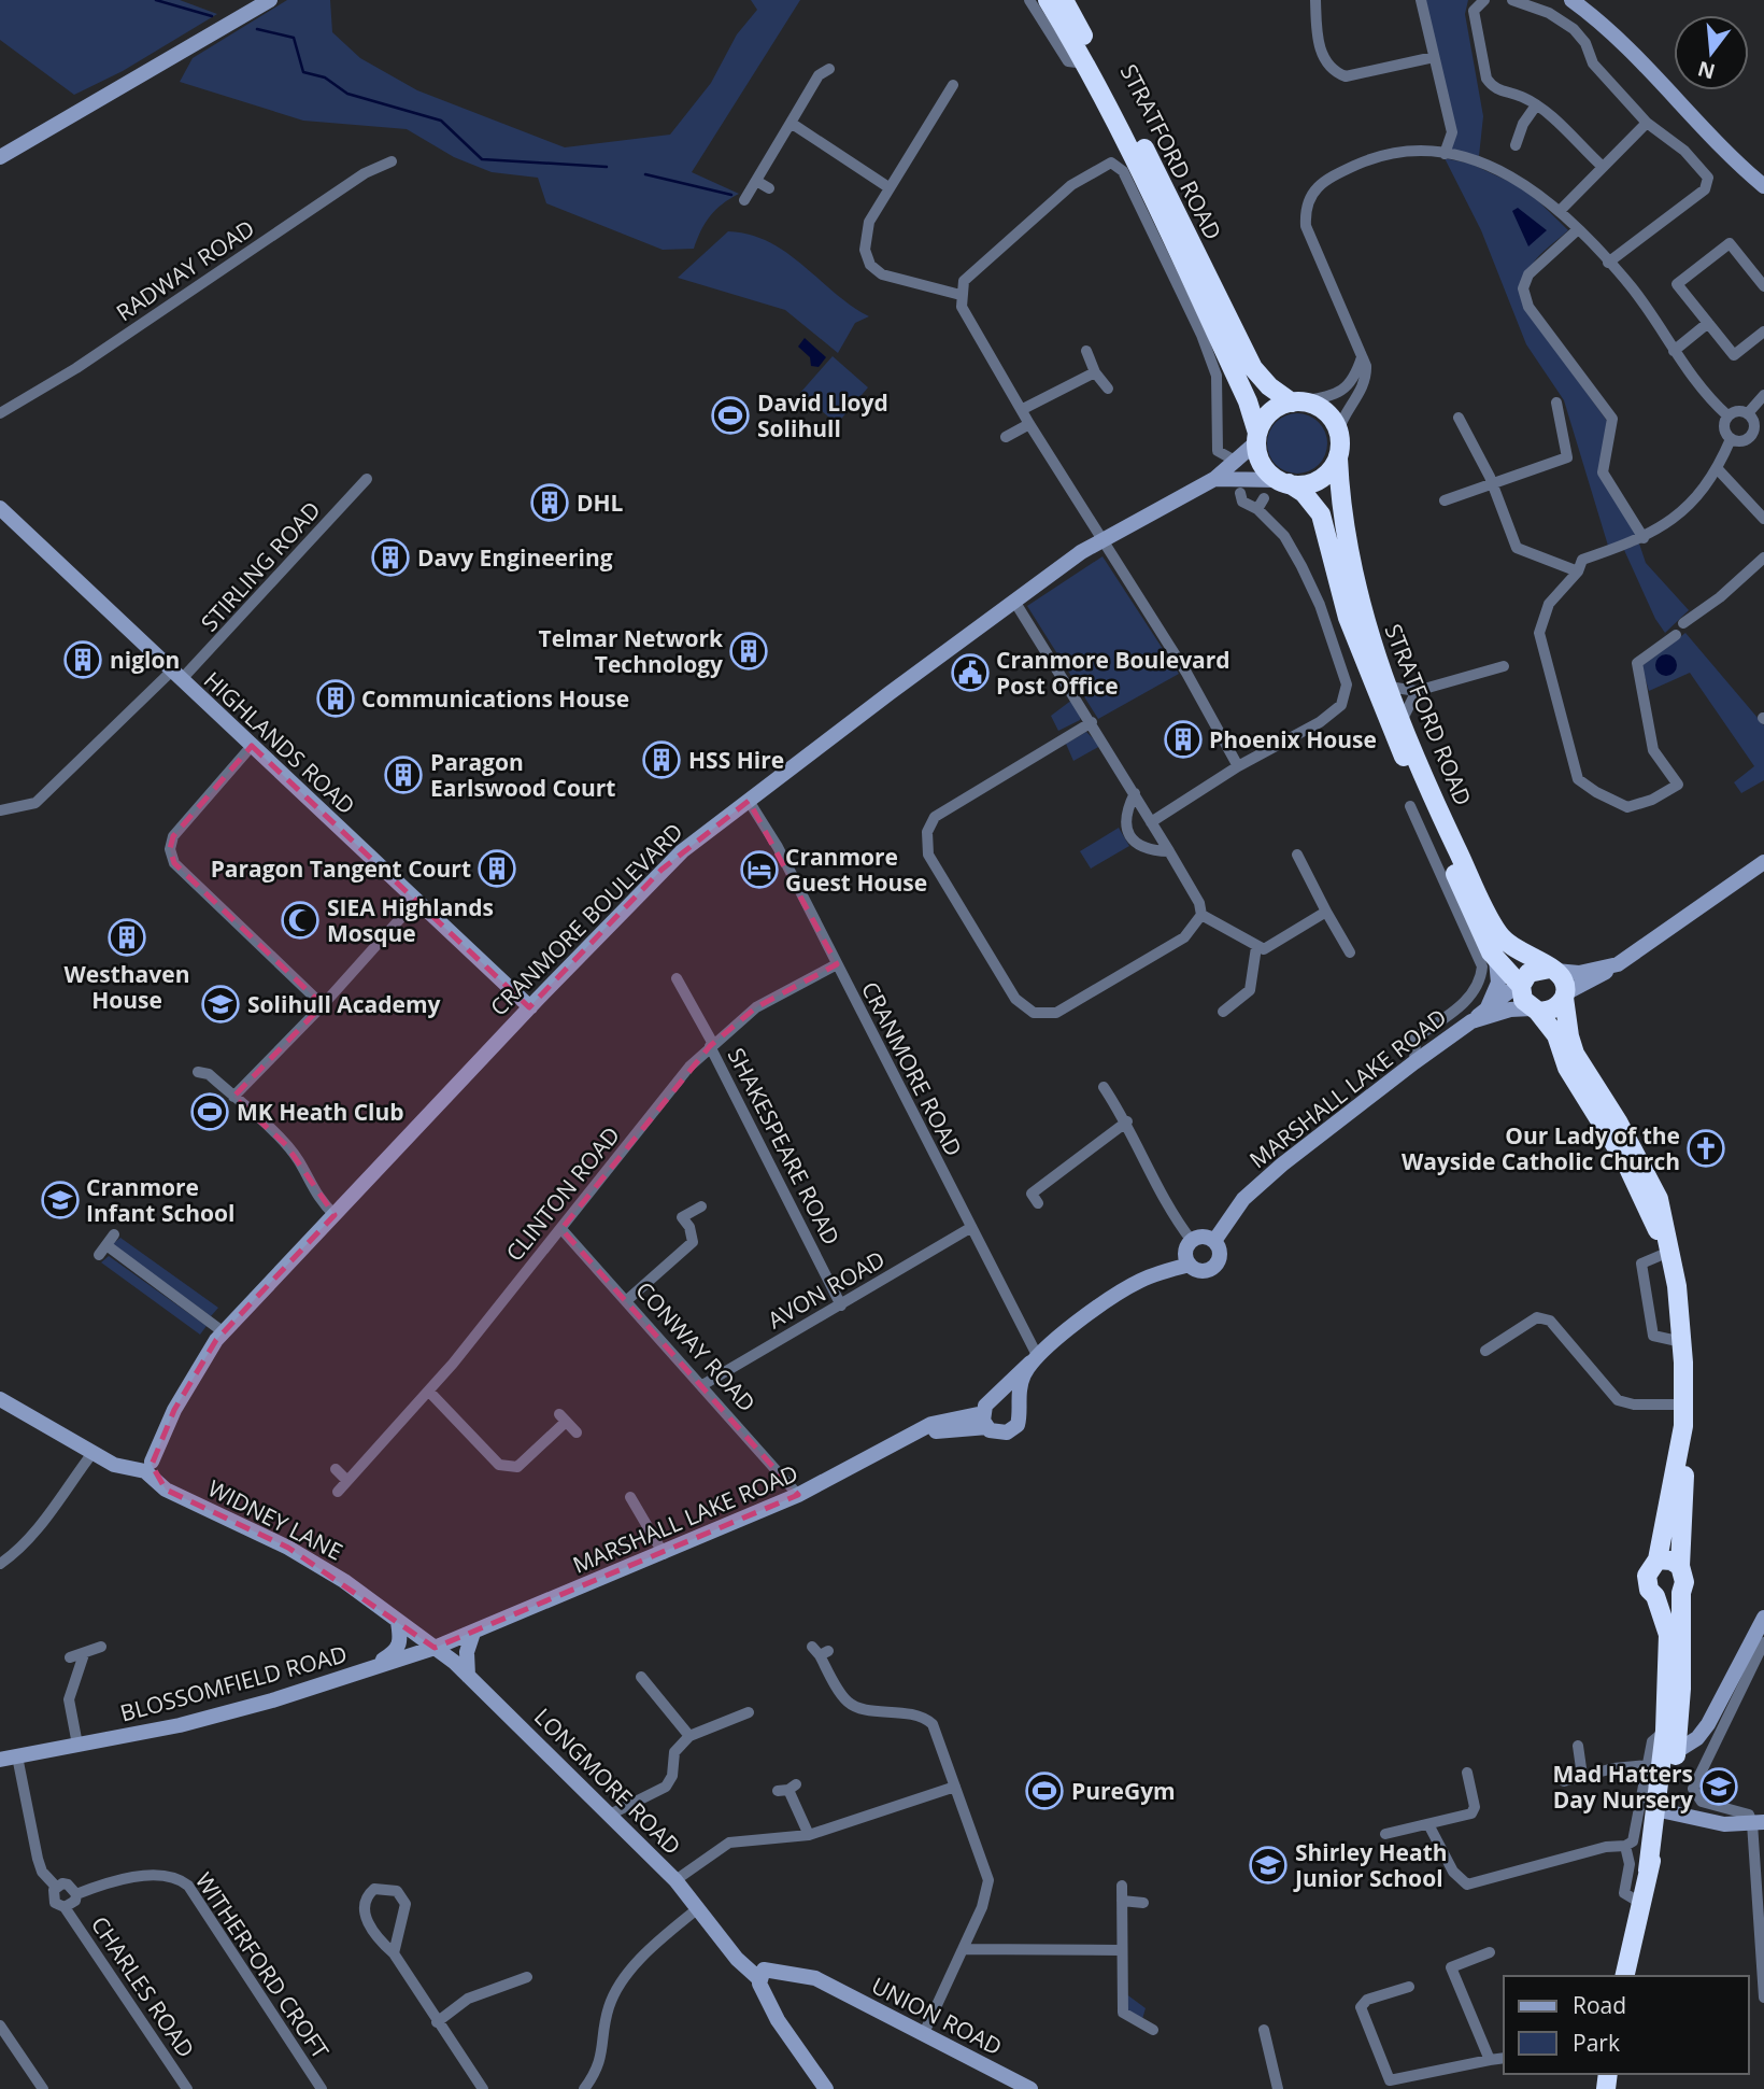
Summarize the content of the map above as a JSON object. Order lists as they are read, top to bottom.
{
  "streets": {
    "highway": ["STRATFORD ROAD"],
    "street": [
      "RADWAY ROAD",
      "STIRLING ROAD",
      "HIGHLANDS ROAD",
      "CRANMORE BOULEVARD",
      "CRANMORE ROAD",
      "MARSHALL LAKE ROAD",
      "SHAKESPEARE ROAD",
      "CLINTON ROAD",
      "AVON ROAD",
      "CONWAY ROAD",
      "WIDNEY LANE",
      "BLOSSOMFIELD ROAD",
      "LONGMORE ROAD",
      "WITHERFORD CROFT",
      "CHARLES ROAD",
      "UNION ROAD"
    ]
  },
  "crossings": [
    ["STRATFORD ROAD", "CRANMORE BOULEVARD"],
    ["STRATFORD ROAD", "MARSHALL LAKE ROAD"],
    ["STIRLING ROAD", "HIGHLANDS ROAD"],
    ["HIGHLANDS ROAD", "CRANMORE BOULEVARD"],
    ["CRANMORE BOULEVARD", "CRANMORE ROAD"],
    ["CRANMORE BOULEVARD", "WIDNEY LANE"],
    ["CRANMORE ROAD", "MARSHALL LAKE ROAD"],
    ["CRANMORE ROAD", "CLINTON ROAD"],
    ["CRANMORE ROAD", "AVON ROAD"],
    ["MARSHALL LAKE ROAD", "CONWAY ROAD"],
    ["MARSHALL LAKE ROAD", "BLOSSOMFIELD ROAD"],
    ["SHAKESPEARE ROAD", "CLINTON ROAD"],
    ["SHAKESPEARE ROAD", "AVON ROAD"],
    ["CLINTON ROAD", "CONWAY ROAD"],
    ["AVON ROAD", "CONWAY ROAD"],
    ["WIDNEY LANE", "BLOSSOMFIELD ROAD"],
    ["WIDNEY LANE", "LONGMORE ROAD"],
    ["BLOSSOMFIELD ROAD", "LONGMORE ROAD"],
    ["BLOSSOMFIELD ROAD", "CHARLES ROAD"],
    ["LONGMORE ROAD", "UNION ROAD"],
    ["WITHERFORD CROFT", "CHARLES ROAD"]
  ],
  "places": {
    "sports": ["David Lloyd Solihull", "MK Heath Club", "PureGym"],
    "building": [
      "DHL",
      "Davy Engineering",
      "Telmar Network Technology",
      "niglon",
      "Communications House",
      "Phoenix House",
      "HSS Hire",
      "Paragon Earlswood Court",
      "Paragon Tangent Court",
      "Westhaven House"
    ],
    "public building": ["Cranmore Boulevard Post Office"],
    "hotel": ["Cranmore Guest House"],
    "mosque": ["SIEA Highlands Mosque"],
    "school or university": [
      "Solihull Academy",
      "Cranmore Infant School",
      "Mad Hatters Day Nursery",
      "Shirley Heath Junior School"
    ],
    "church": ["Our Lady of the Wayside Catholic Church"]
  },
  "legend": ["Road", "Park"],
  "north": "bottom"
}
